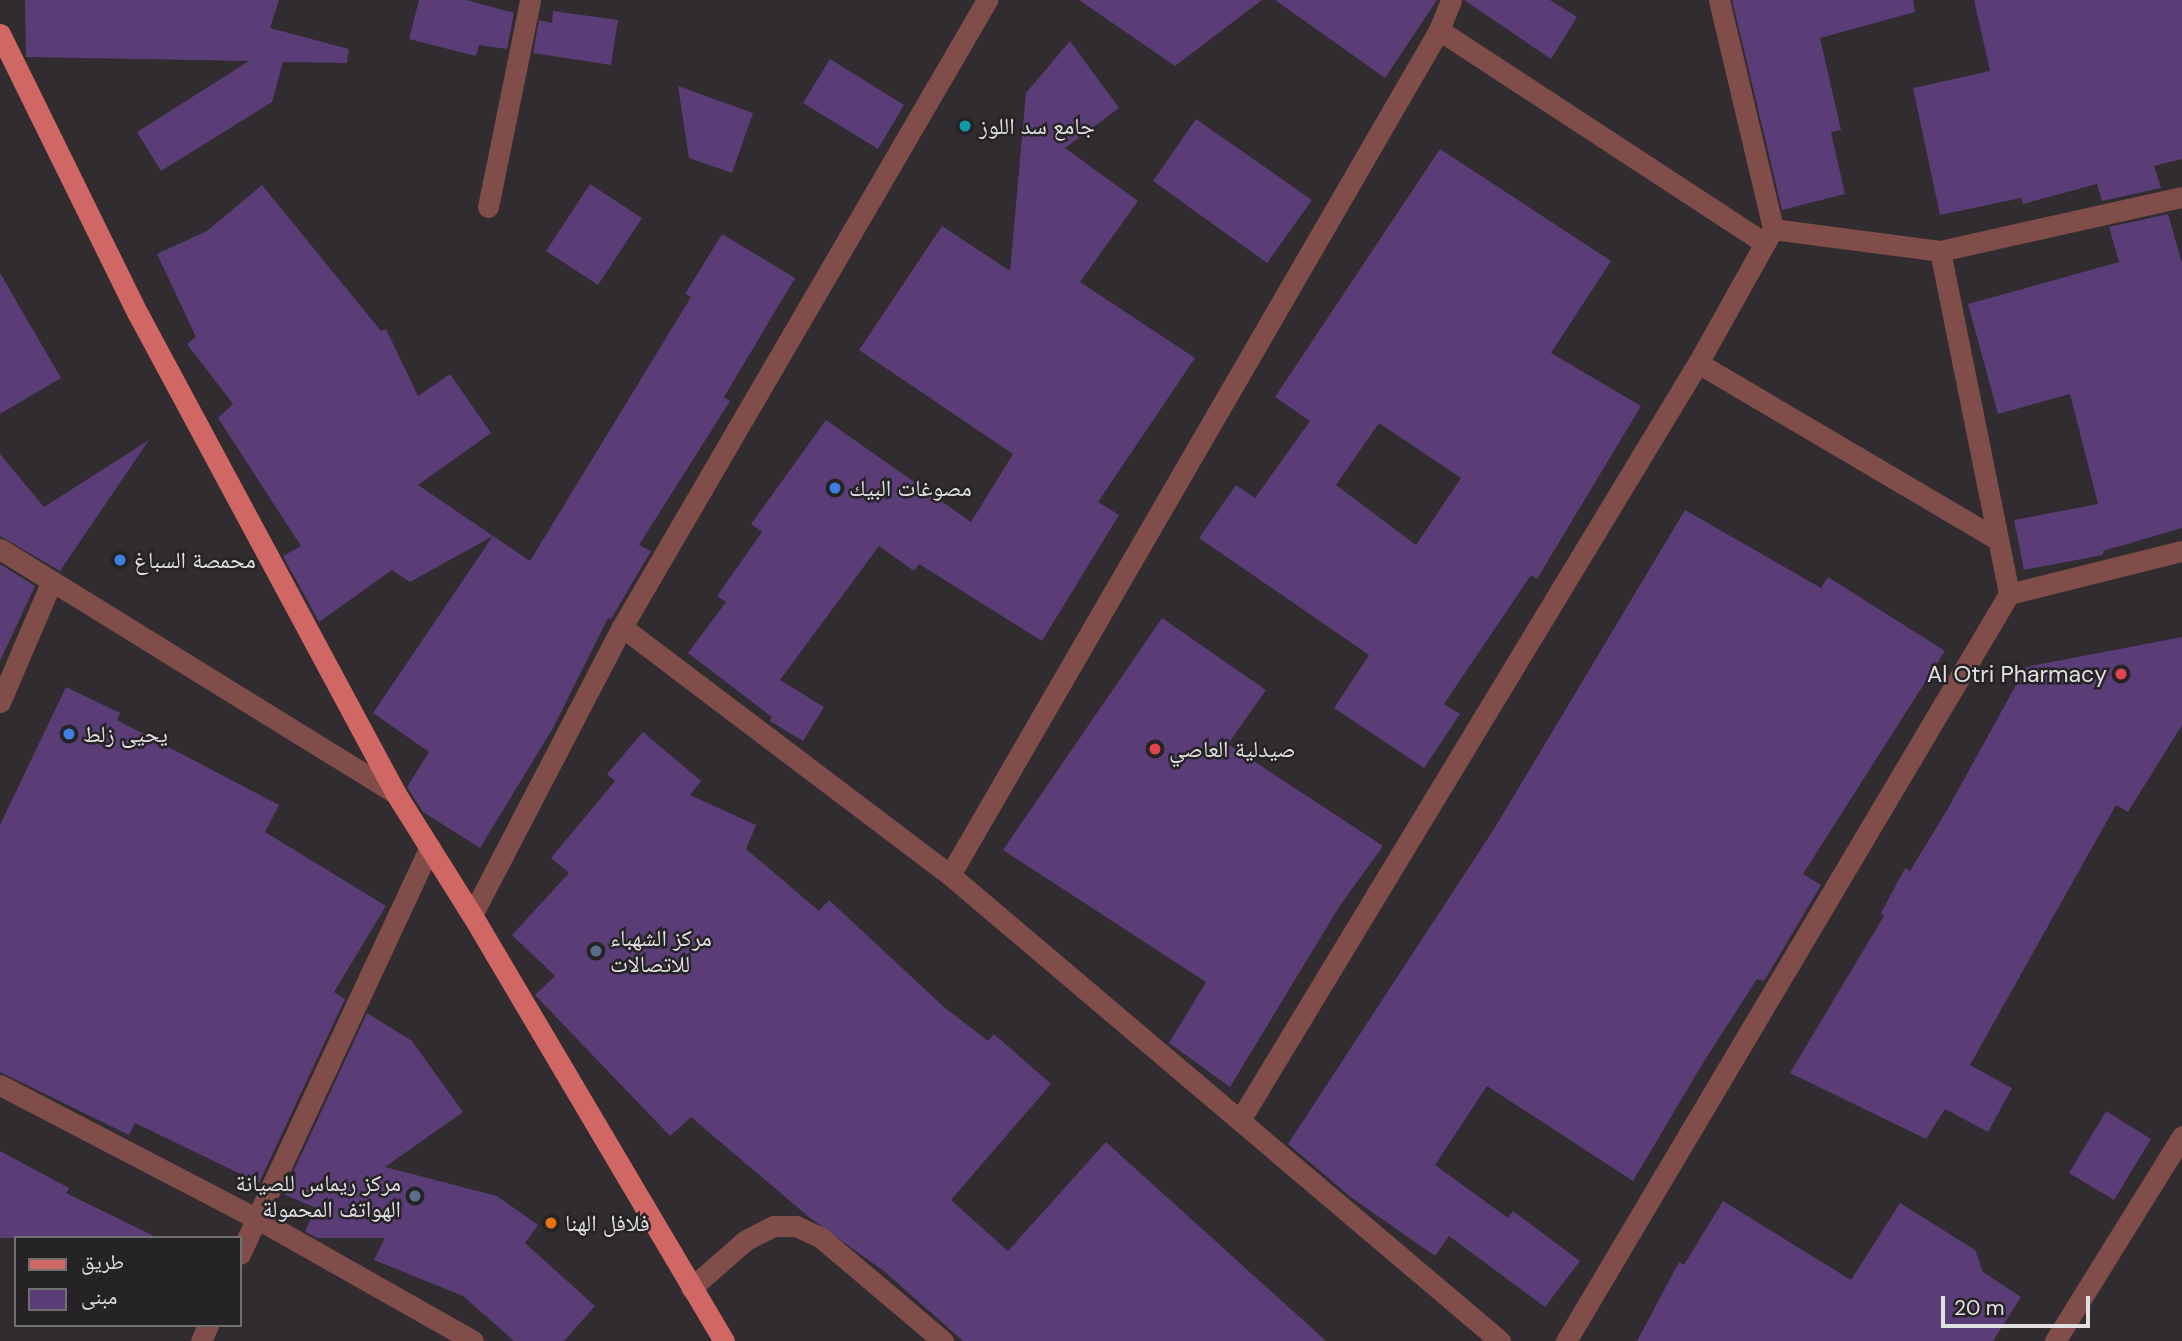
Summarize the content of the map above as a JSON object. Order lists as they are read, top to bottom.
{
  "places": [
    "جامع سد اللوز",
    "مصوغات البيك",
    "محمصة السباغ",
    "Al Otri Pharmacy",
    "يحيى زلط",
    "صيدلية العاصي",
    "مركز الشهباء للاتصالات",
    "مركز ريماس للصيانة الهواتف المحمولة",
    "فلافل الهنا"
  ],
  "legend": ["طريق", "مبنى"],
  "scale_bar": "20 m"
}
